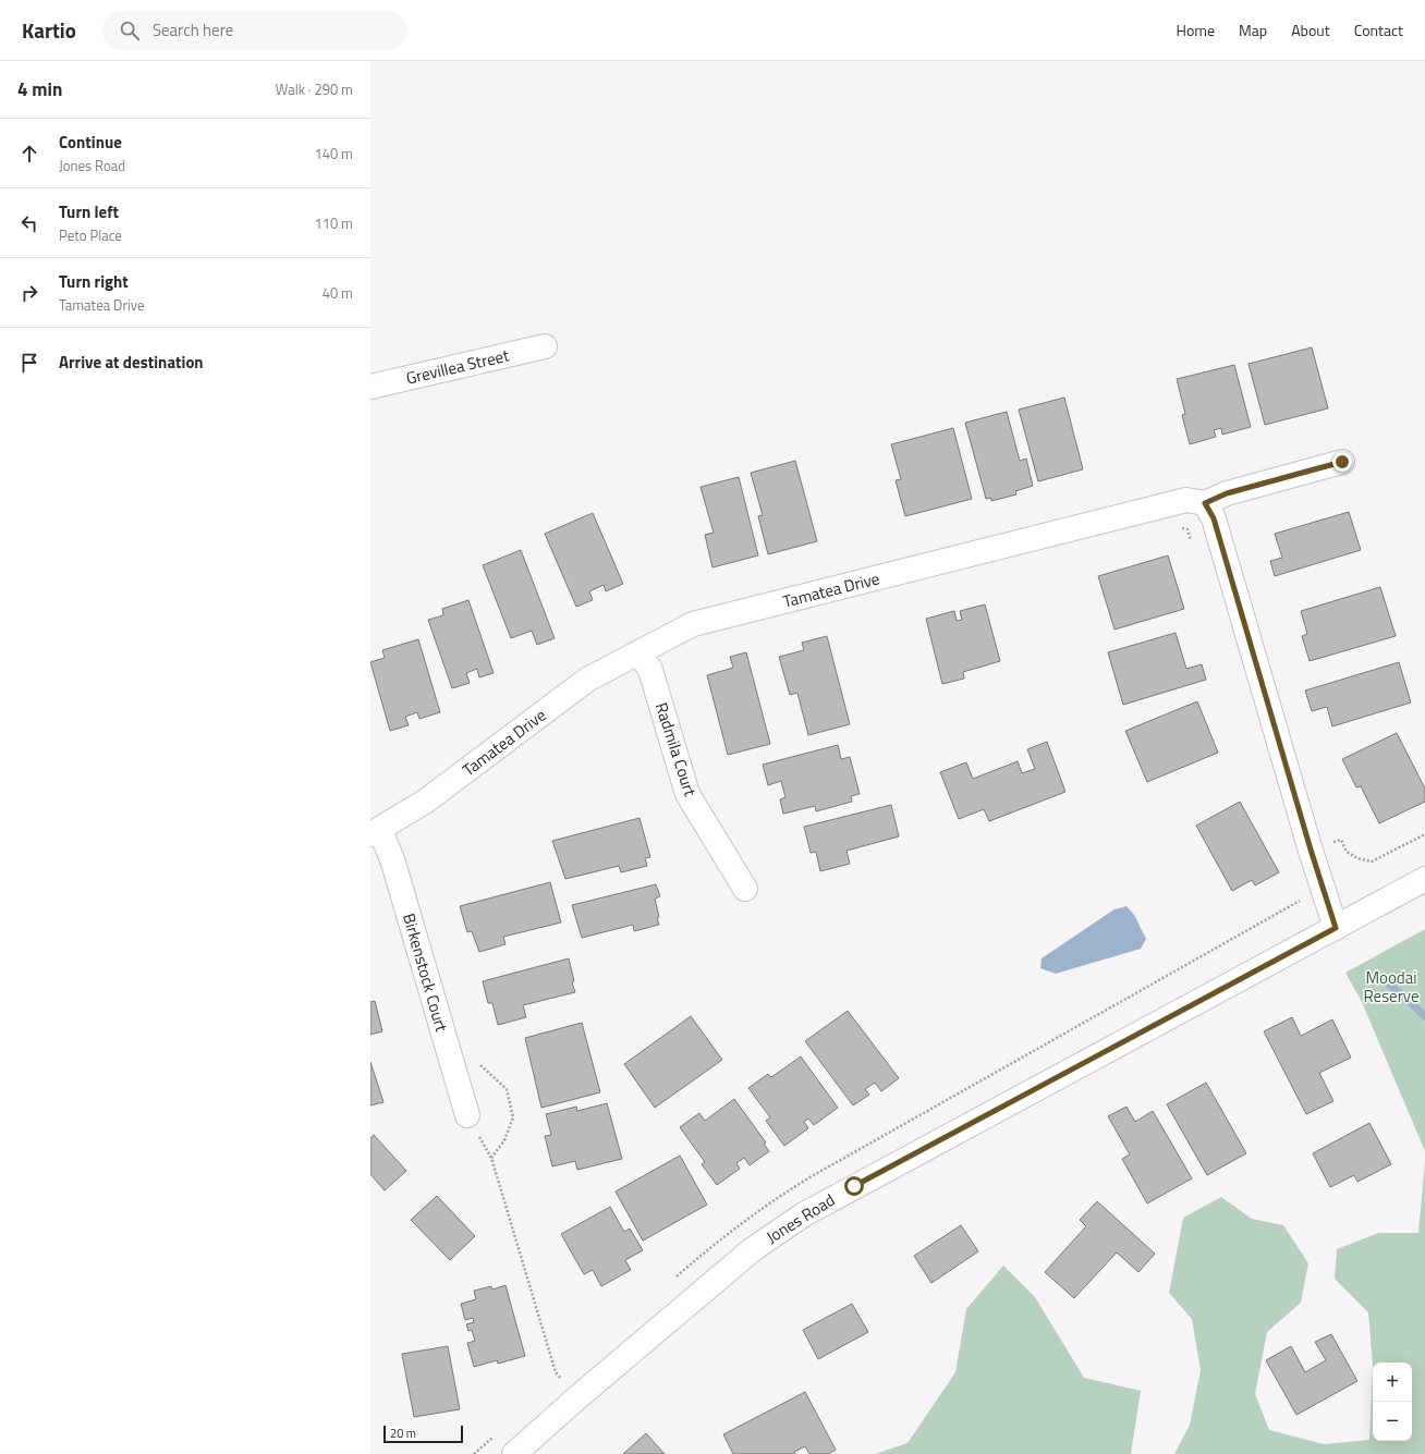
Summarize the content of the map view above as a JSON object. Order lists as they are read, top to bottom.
{
  "streets": {
    "street": [
      "Grevillea Street",
      "Tamatea Drive",
      "Radmila Court",
      "Birkenstock Court",
      "Jones Road"
    ]
  },
  "crossings": [
    ["Tamatea Drive", "Radmila Court"],
    ["Tamatea Drive", "Birkenstock Court"]
  ],
  "parks": ["Moodai Reserve"],
  "scale_bar": "20 m",
  "page": {
    "header": "Kartio",
    "search": "Search here",
    "nav": [
      "Home",
      "Map",
      "About",
      "Contact"
    ],
    "heading": ["4 min", "Walk · 290 m"],
    "list": [
      ["Continue", "Jones Road", "140 m"],
      ["Turn left", "Peto Place", "110 m"],
      ["Turn right", "Tamatea Drive", "40 m"],
      "Arrive at destination"
    ],
    "map_buttons": ["+", "−"],
    "scale": "20 m"
  }
}
